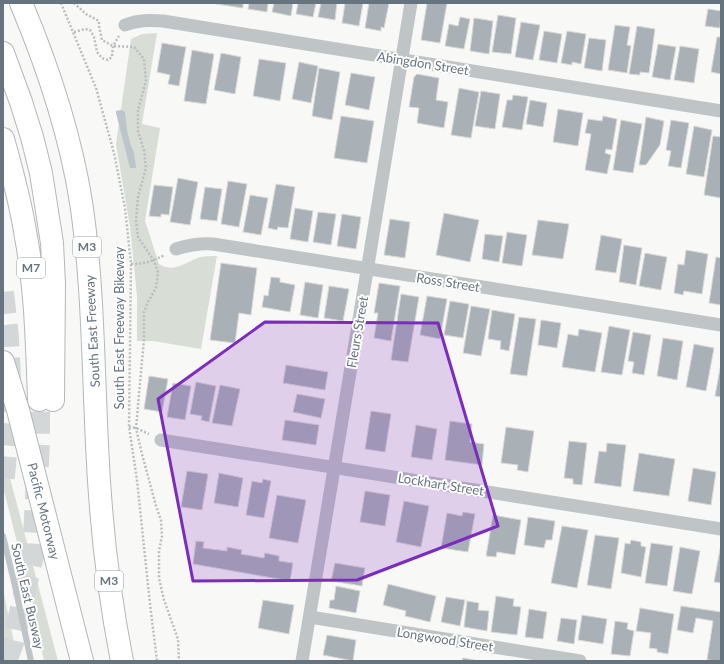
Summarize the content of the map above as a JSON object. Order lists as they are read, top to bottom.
{
  "streets": {
    "highway": [
      "M3",
      "M7",
      "South East Freeway",
      "Pacific Motorway"
    ],
    "street": [
      "Abingdon Street",
      "Ross Street",
      "Fleurs Street",
      "Lockhart Street",
      "Longwood Street"
    ],
    "lane": ["South East Busway"],
    "path": ["South East Freeway Bikeway"]
  },
  "crossings": [
    ["Abingdon Street", "Fleurs Street"],
    ["Ross Street", "Fleurs Street"],
    ["Fleurs Street", "Lockhart Street"],
    ["Fleurs Street", "Longwood Street"]
  ]
}
